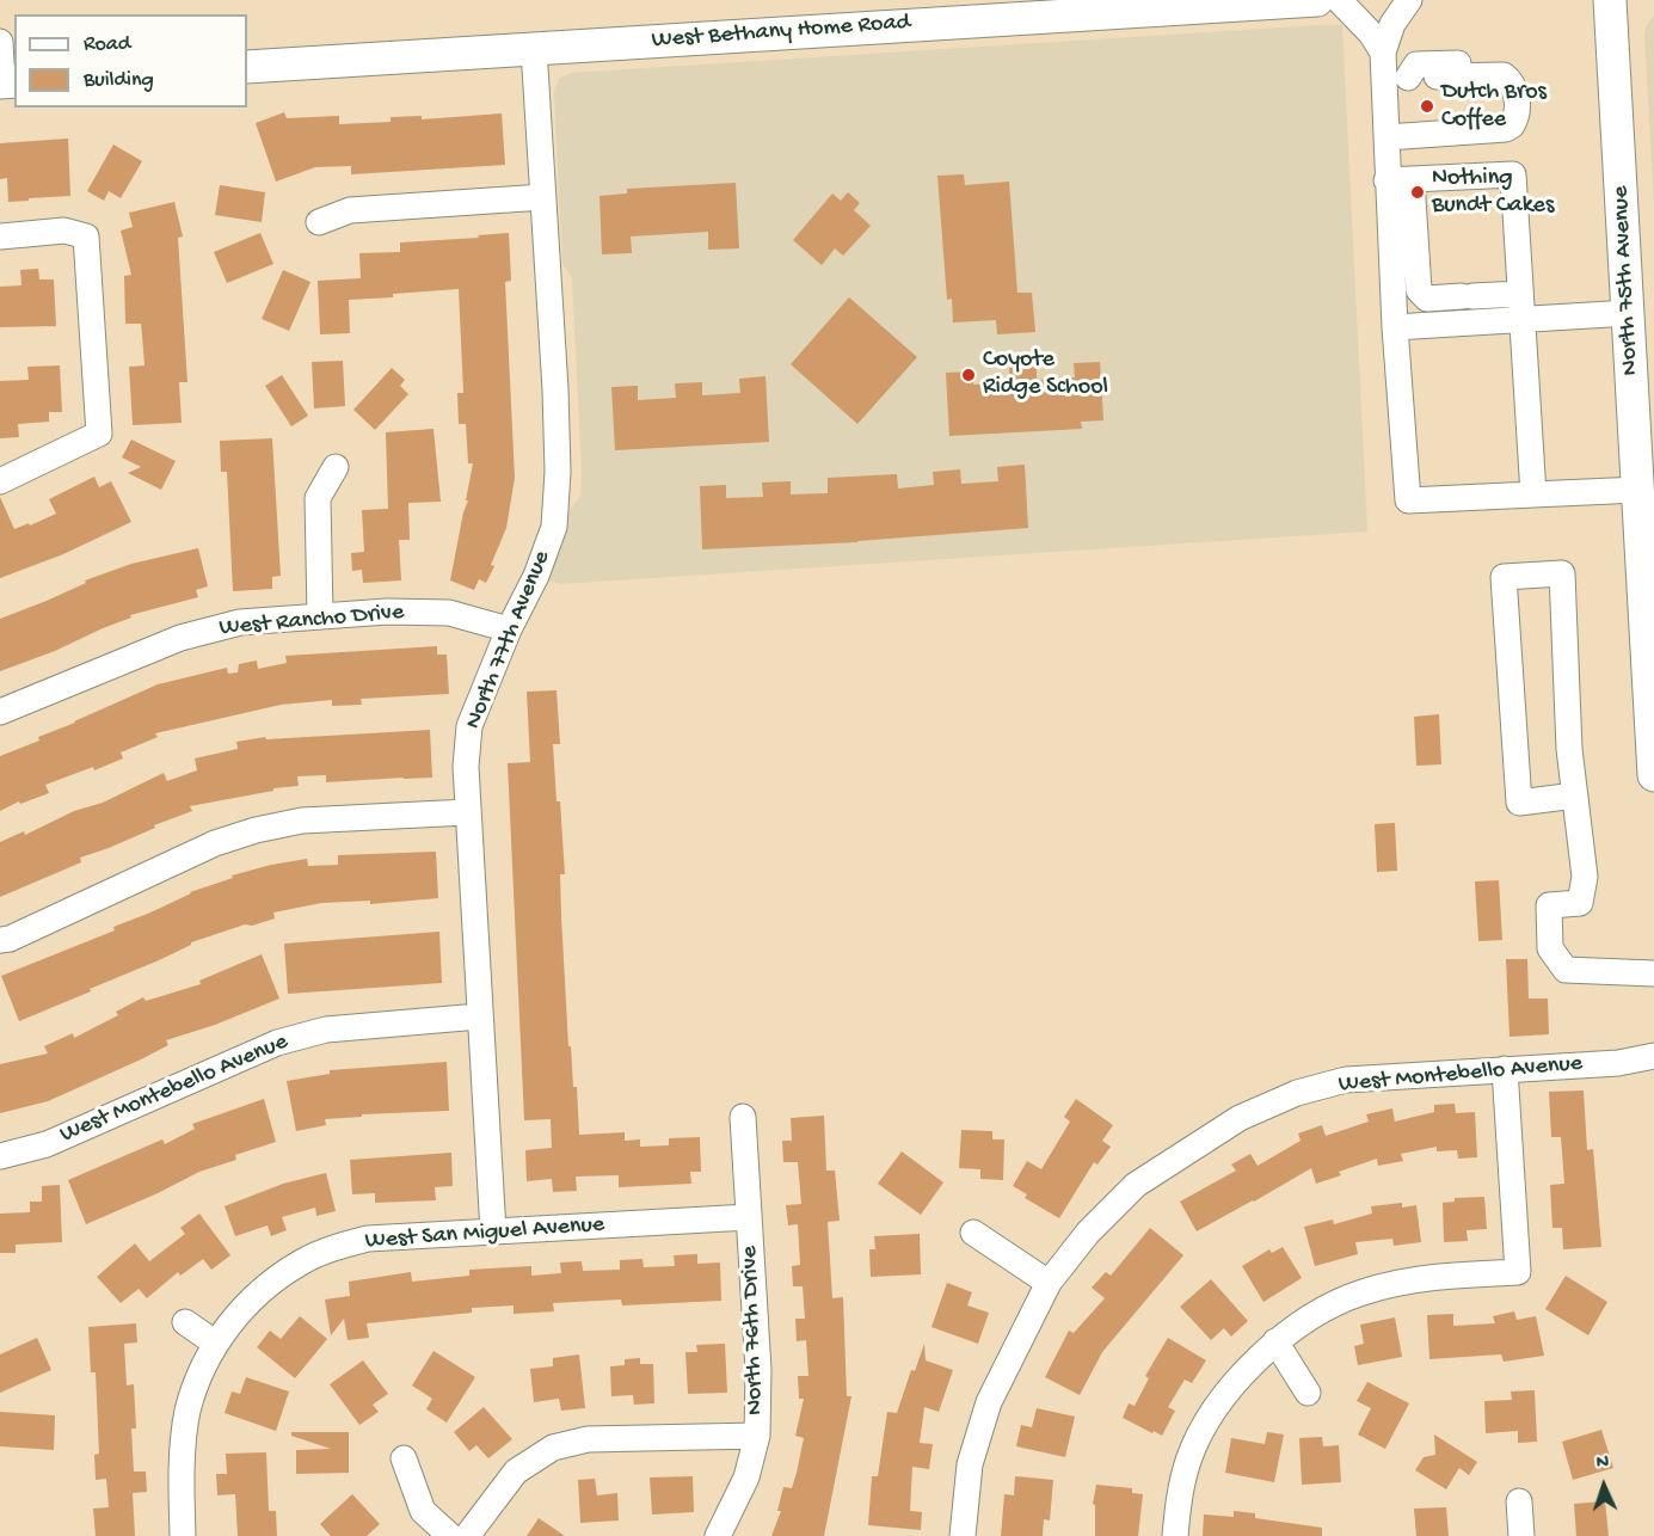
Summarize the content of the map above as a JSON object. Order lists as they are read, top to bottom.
{
  "streets": {
    "main road": ["West Bethany Home Road", "North 75th Avenue"],
    "street": [
      "West Rancho Drive",
      "North 77th Avenue",
      "West Montebello Avenue",
      "West San Miguel Avenue",
      "North 76th Drive"
    ]
  },
  "crossings": [
    ["West Bethany Home Road", "North 77th Avenue"],
    ["West Rancho Drive", "North 77th Avenue"],
    ["North 77th Avenue", "West Montebello Avenue"],
    ["North 77th Avenue", "West San Miguel Avenue"],
    ["West San Miguel Avenue", "North 76th Drive"]
  ],
  "places": ["Dutch Bros Coffee", "Nothing Bundt Cakes", "Coyote Ridge School"],
  "legend": ["Road", "Building"],
  "north": "top"
}
